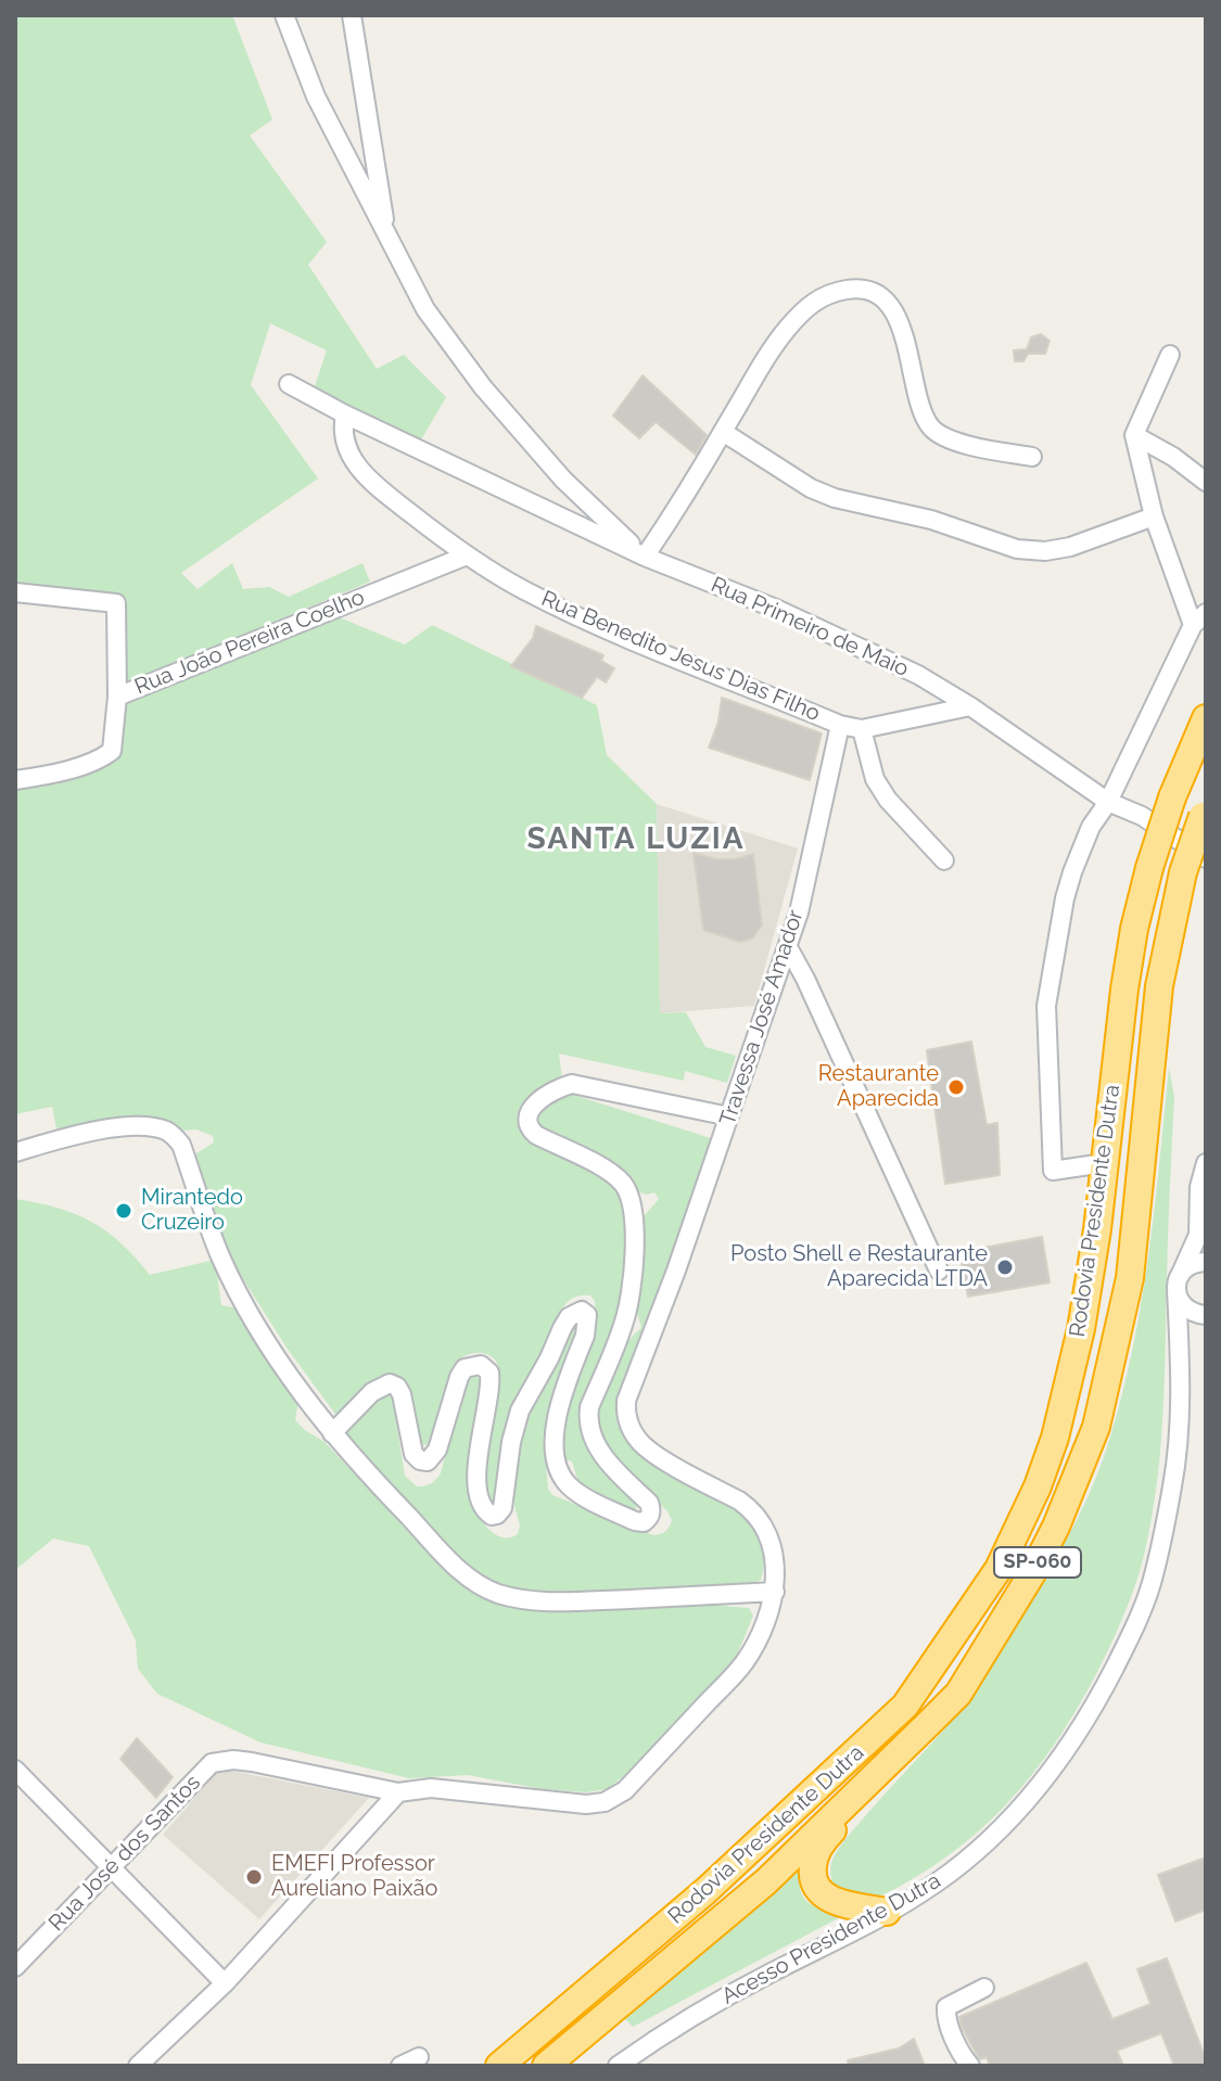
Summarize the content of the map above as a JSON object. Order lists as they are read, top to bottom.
{
  "streets": {
    "highway": ["Rodovia Presidente Dutra", "SP-060"],
    "street": [
      "Rua Primeiro de Maio",
      "Rua João Pereira Coelho",
      "Rua Benedito Jesus Dias Filho",
      "Travessa José Amador",
      "Rua José dos Santos",
      "Acesso Presidente Dutra"
    ]
  },
  "crossings": [
    ["Rua João Pereira Coelho", "Rua Benedito Jesus Dias Filho"],
    ["Rua Benedito Jesus Dias Filho", "Travessa José Amador"],
    ["Travessa José Amador", "Rua José dos Santos"]
  ],
  "districts": ["SANTA LUZIA"],
  "places": [
    "Restaurante Aparecida",
    "Mirantedo Cruzeiro",
    "Posto Shell e Restaurante Aparecida LTDA",
    "EMEFI Professor Aureliano Paixão"
  ]
}
